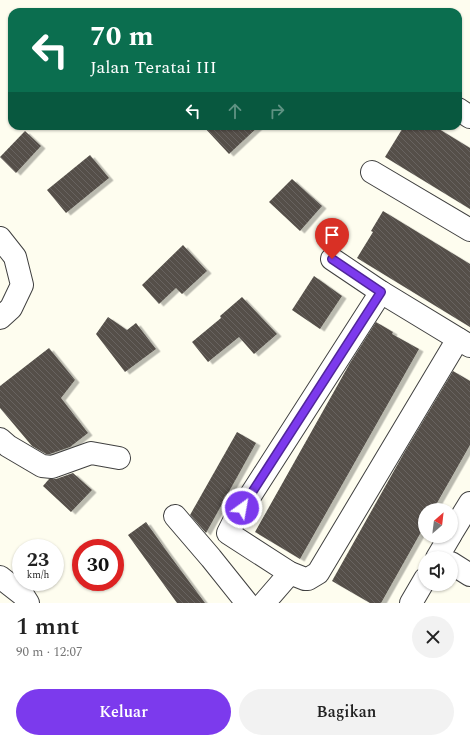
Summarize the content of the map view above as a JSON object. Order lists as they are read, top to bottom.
{
  "north": "top right",
  "page": {
    "turn": ["70 m", "Jalan Teratai III"],
    "speed": "23 km/h",
    "limit": "30",
    "heading": ["1 mnt", "90 m · 12:07"],
    "buttons": ["Keluar", "Bagikan"]
  }
}
